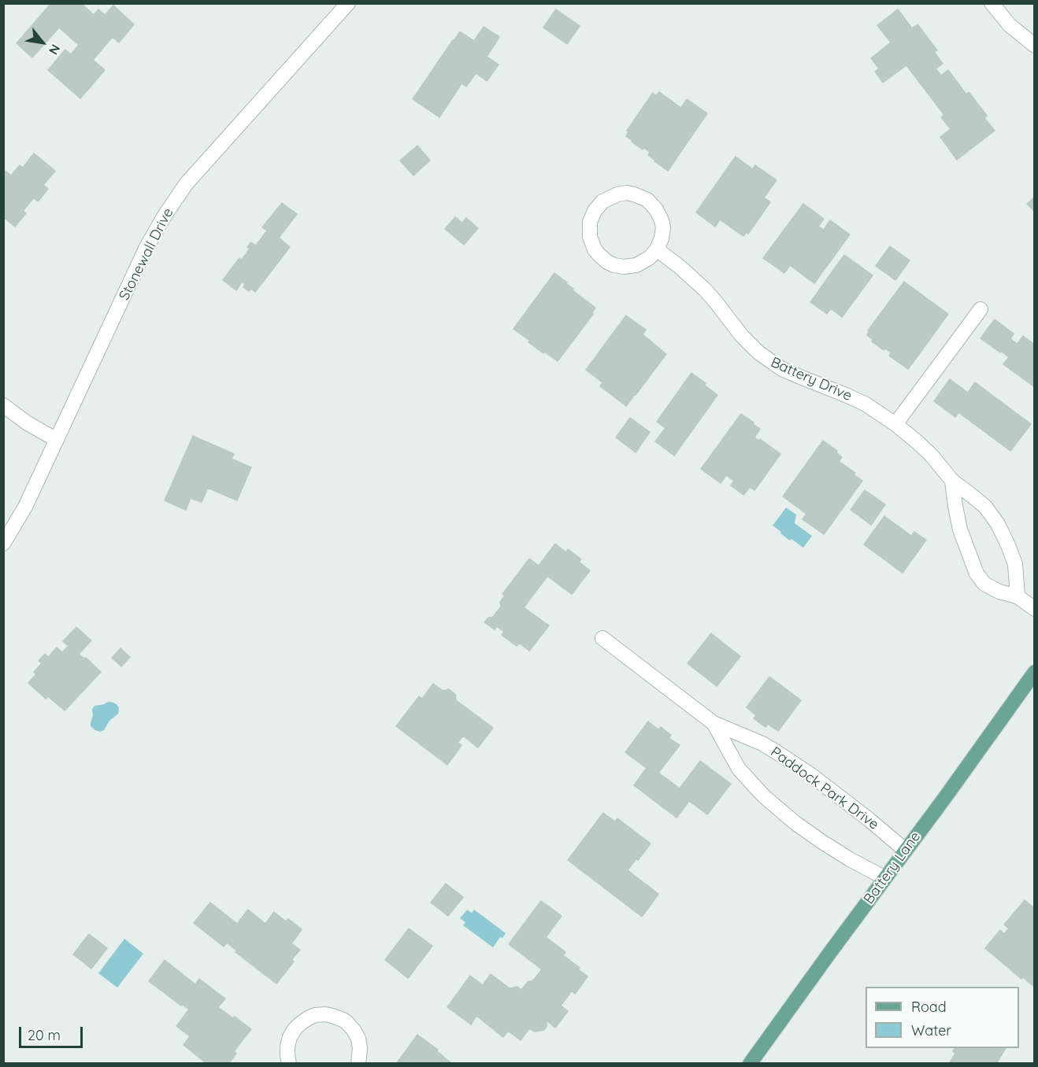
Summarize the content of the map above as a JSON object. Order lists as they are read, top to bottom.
{
  "streets": {
    "main road": ["Battery Lane"],
    "street": ["Stonewall Drive", "Battery Drive", "Paddock Park Drive"]
  },
  "crossings": [
    ["Paddock Park Drive", "Battery Lane"]
  ],
  "legend": ["Road", "Water"],
  "scale_bar": "20 m",
  "north": "bottom right"
}
